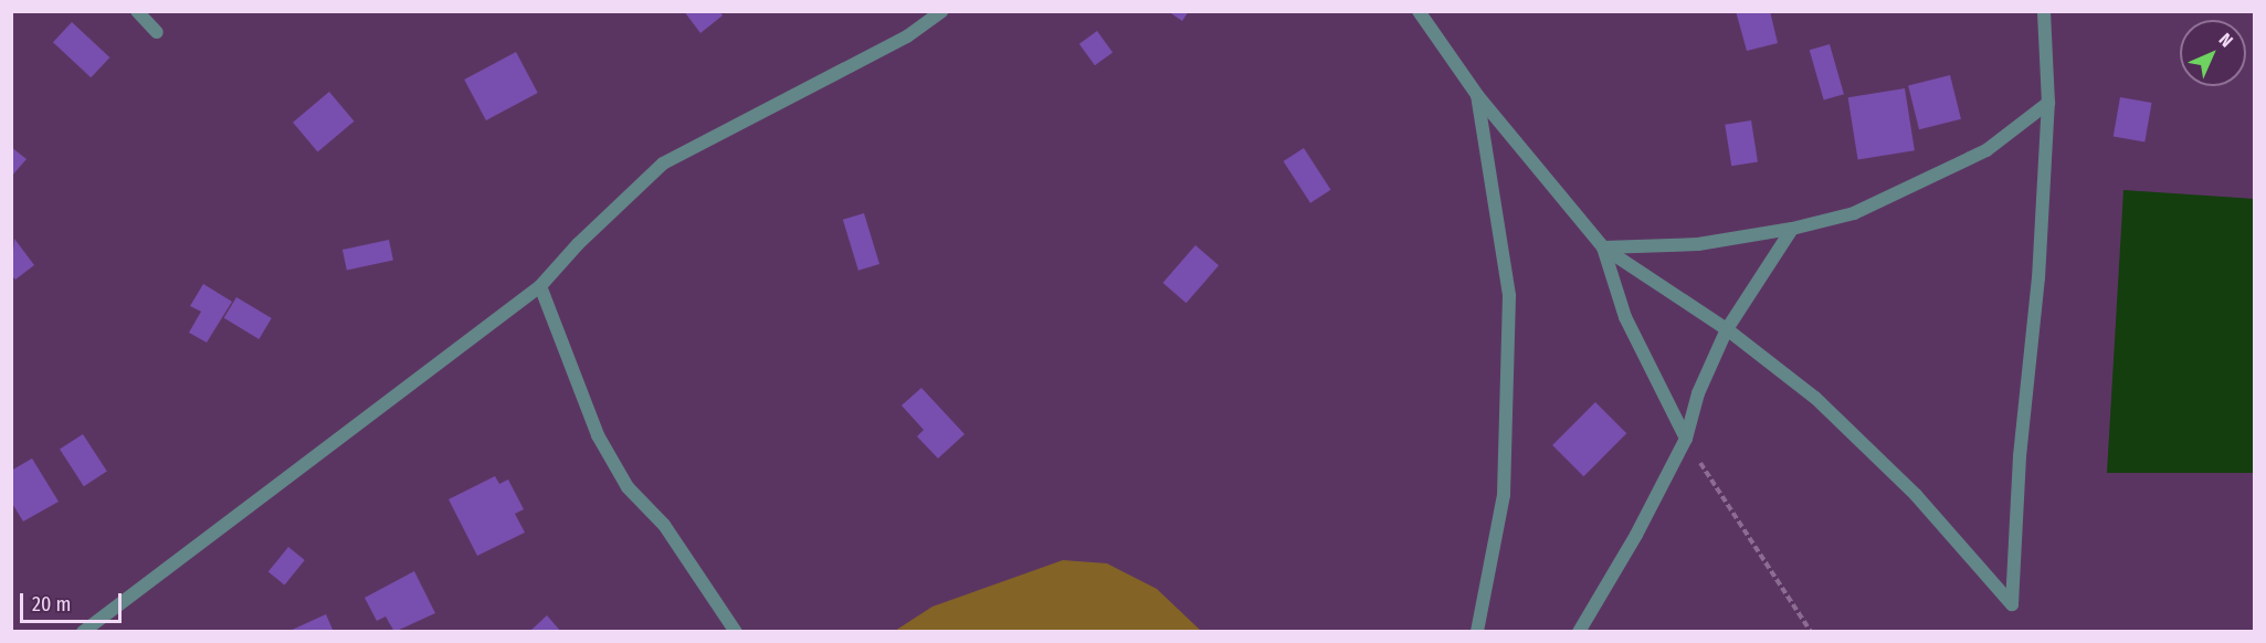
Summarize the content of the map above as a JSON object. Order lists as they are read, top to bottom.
{
  "scale_bar": "20 m",
  "north": "top right"
}
